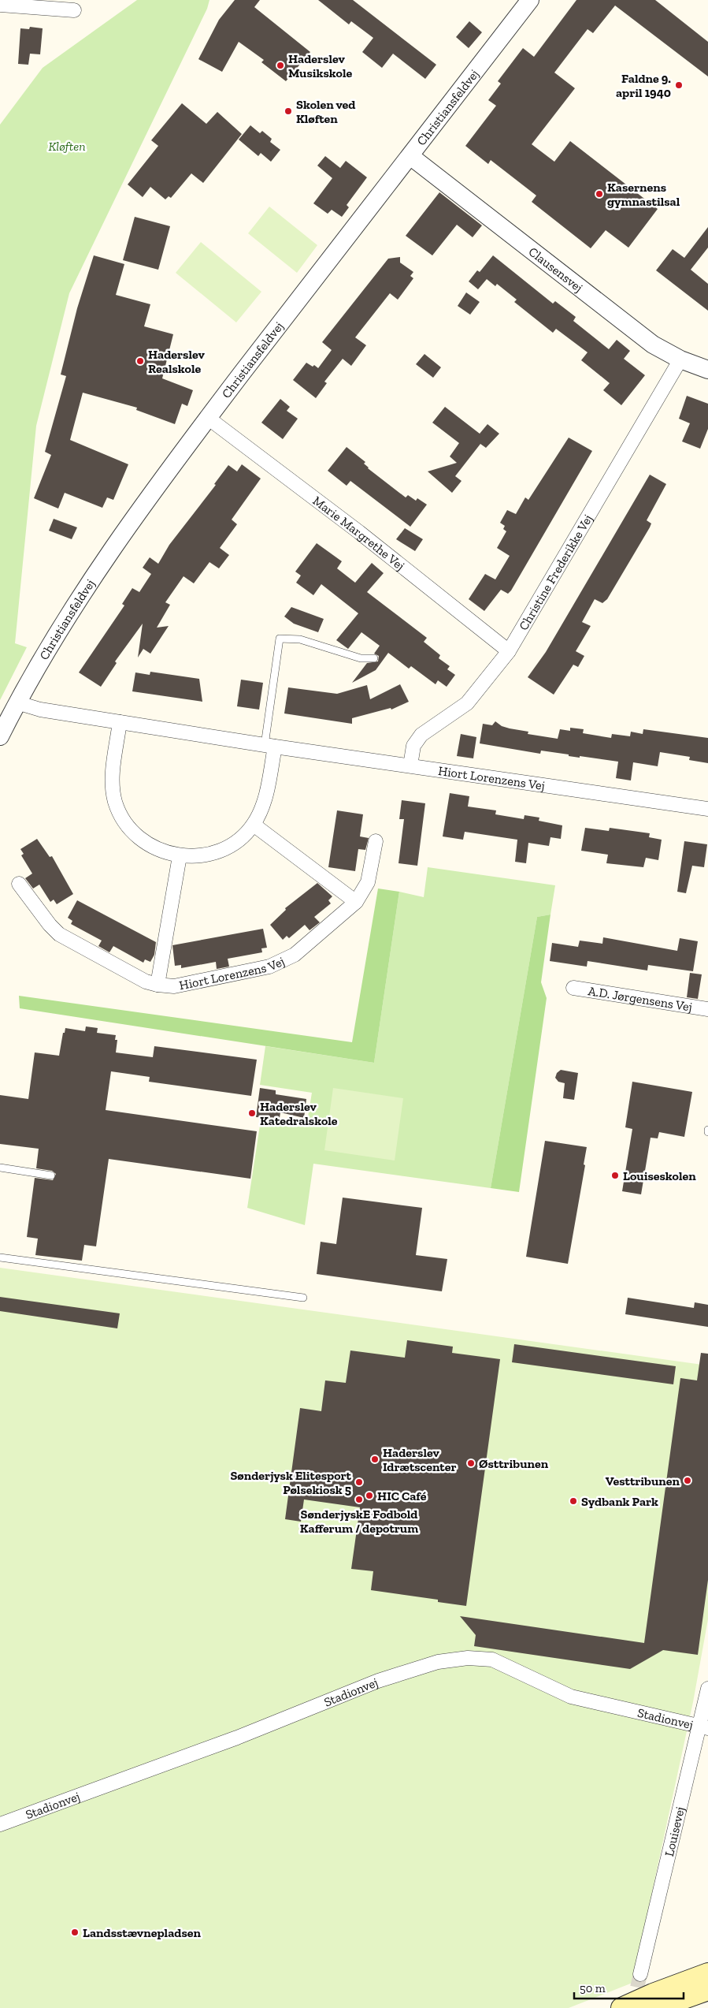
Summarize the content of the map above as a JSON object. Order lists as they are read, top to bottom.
{
  "streets": {
    "street": [
      "Christiansfeldvej",
      "Clausensvej",
      "Marie Margrethe Vej",
      "Christine Frederikke Vej",
      "Hiort Lorenzens Vej",
      "A.D. Jørgensens Vej",
      "Stadionvej",
      "Louisevej"
    ]
  },
  "crossings": [
    ["Christiansfeldvej", "Clausensvej"],
    ["Christiansfeldvej", "Marie Margrethe Vej"],
    ["Christiansfeldvej", "Hiort Lorenzens Vej"],
    ["Clausensvej", "Christine Frederikke Vej"],
    ["Marie Margrethe Vej", "Christine Frederikke Vej"],
    ["Christine Frederikke Vej", "Hiort Lorenzens Vej"],
    ["Stadionvej", "Louisevej"]
  ],
  "parks": ["Kløften"],
  "places": [
    "Haderslev Musikskole",
    "Faldne 9. april 1940",
    "Skolen ved Kløften",
    "Kasernens gymnastilsal",
    "Haderslev Realskole",
    "Haderslev Katedralskole",
    "Louiseskolen",
    "Haderslev Idrætscenter",
    "Østtribunen",
    "Vesttribunen",
    "Sønderjysk Elitesport Pølsekiosk 5",
    "HIC Café",
    "SønderjyskE Fodbold Kafferum / depotrum",
    "Sydbank Park",
    "Landsstævnepladsen"
  ],
  "scale_bar": "50 m"
}
